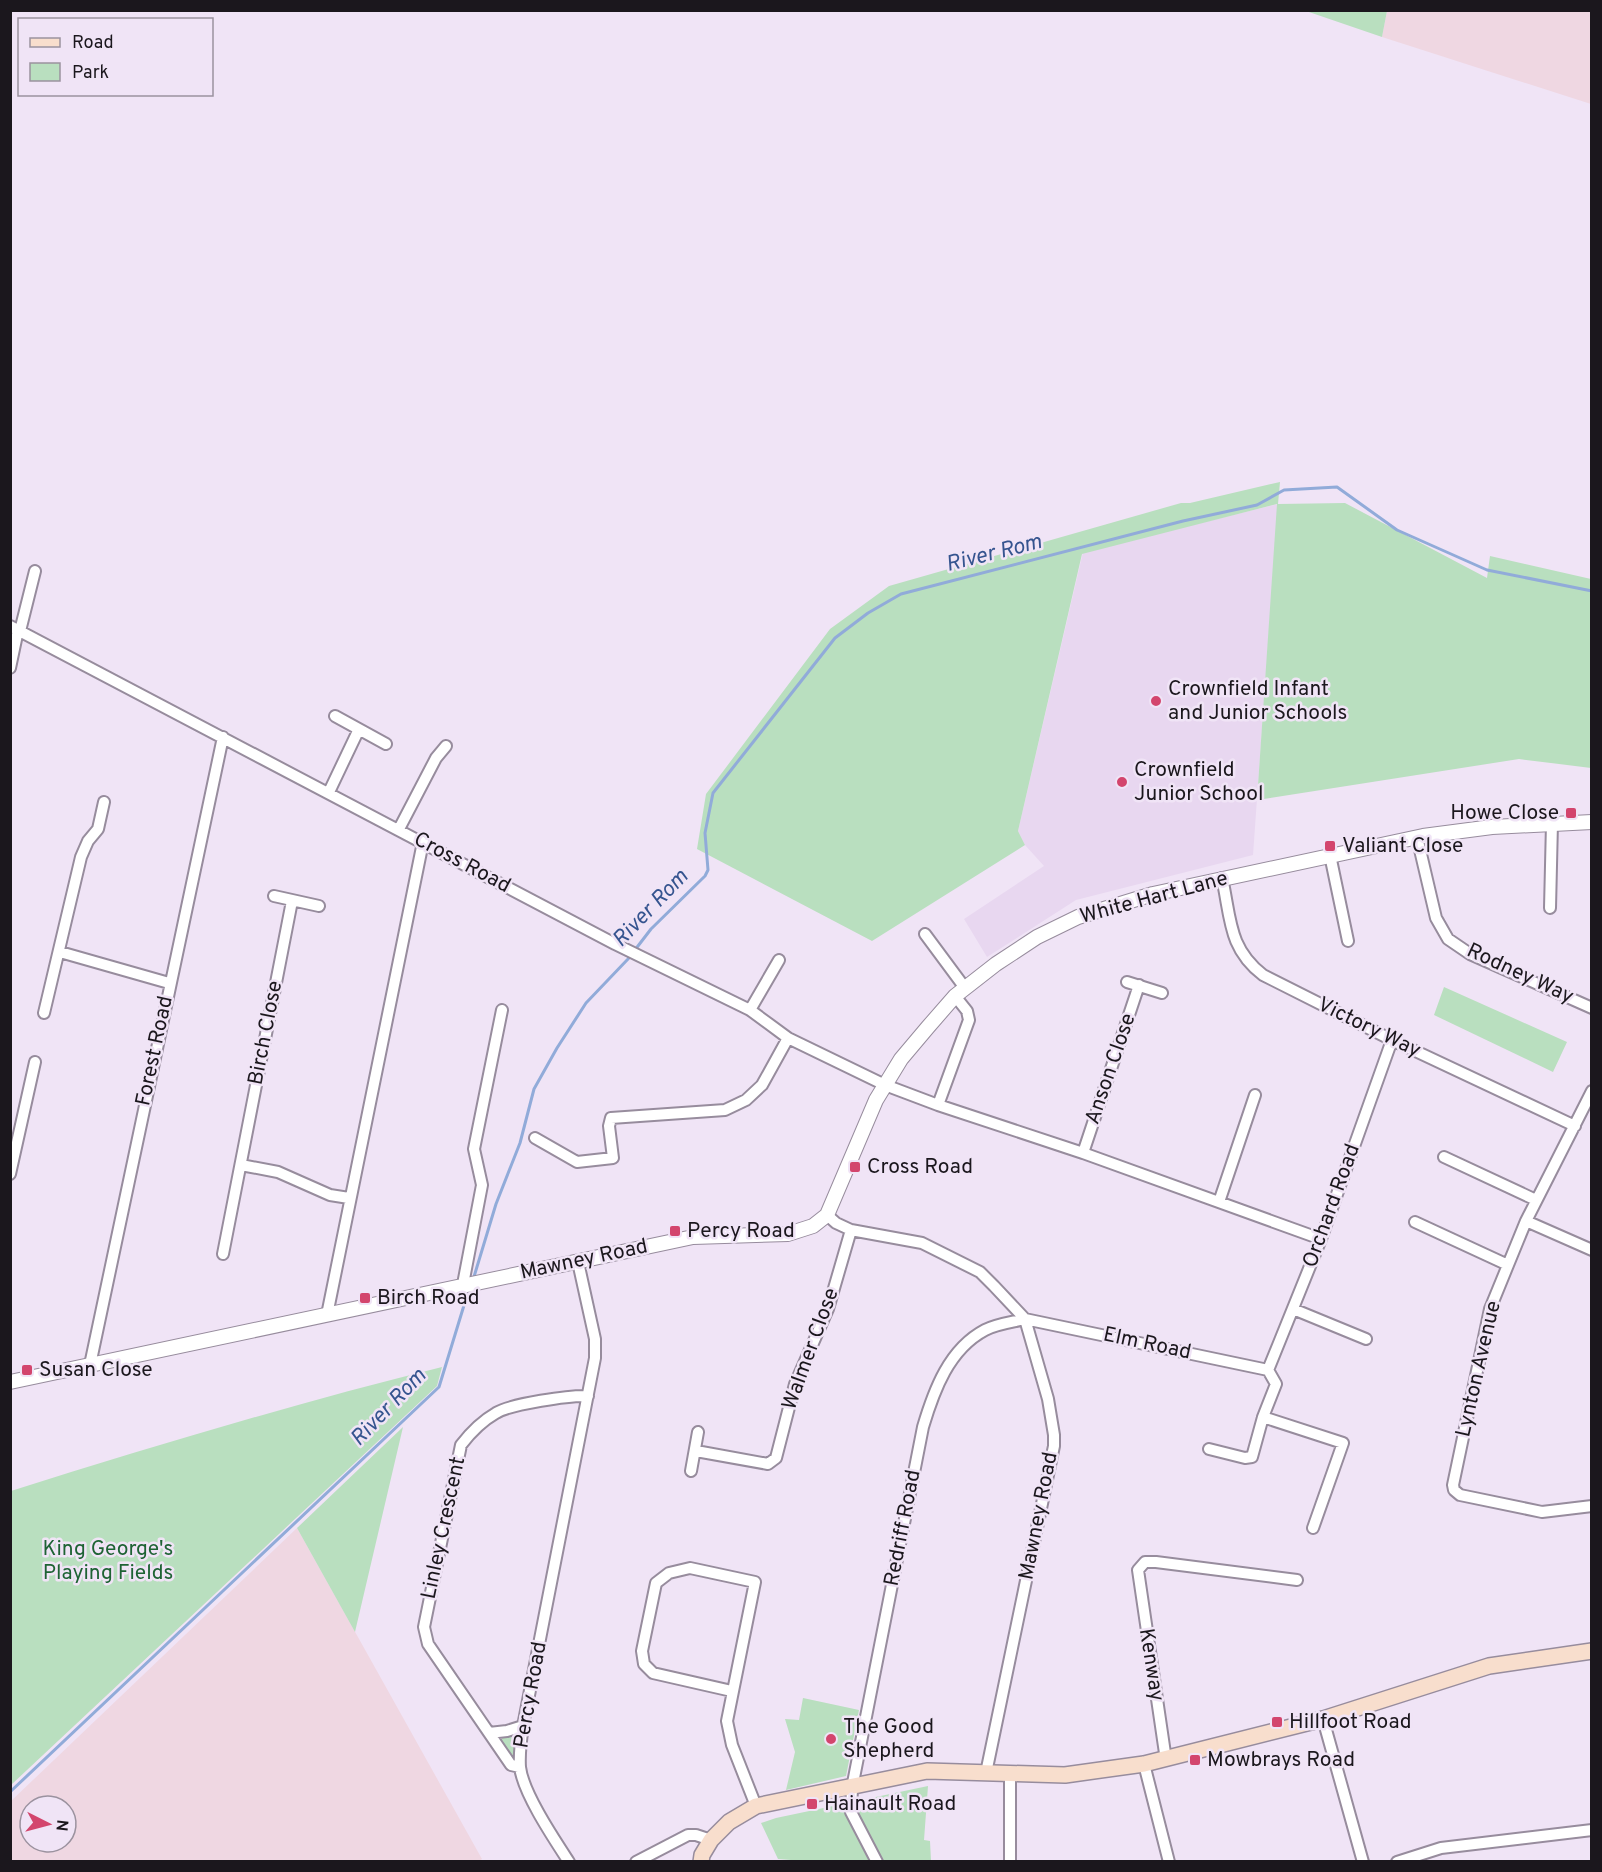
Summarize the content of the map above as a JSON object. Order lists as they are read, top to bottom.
{
  "streets": {
    "street": [
      "Cross Road",
      "White Hart Lane",
      "Rodney Way",
      "Victory Way",
      "Birch Close",
      "Forest Road",
      "Anson Close",
      "Orchard Road",
      "Mawney Road",
      "Elm Road",
      "Walmer Close",
      "Lynton Avenue",
      "Linley Crescent",
      "Redriff Road",
      "Kenway",
      "Percy Road"
    ]
  },
  "crossings": [
    ["Cross Road", "White Hart Lane"],
    ["Cross Road", "Forest Road"],
    ["Cross Road", "Anson Close"],
    ["Cross Road", "Orchard Road"],
    ["White Hart Lane", "Rodney Way"],
    ["White Hart Lane", "Victory Way"],
    ["White Hart Lane", "Mawney Road"],
    ["Victory Way", "Orchard Road"],
    ["Victory Way", "Lynton Avenue"],
    ["Forest Road", "Mawney Road"],
    ["Orchard Road", "Elm Road"],
    ["Mawney Road", "Elm Road"],
    ["Mawney Road", "Walmer Close"],
    ["Mawney Road", "Redriff Road"],
    ["Mawney Road", "Percy Road"],
    ["Elm Road", "Redriff Road"],
    ["Linley Crescent", "Percy Road"]
  ],
  "water": ["River Rom"],
  "parks": ["King George's Playing Fields"],
  "places": {
    "other": ["Crownfield Infant and Junior Schools", "Crownfield Junior School", "The Good Shepherd"],
    "transit": [
      "Howe Close",
      "Valiant Close",
      "Cross Road",
      "Percy Road",
      "Birch Road",
      "Susan Close",
      "Hillfoot Road",
      "Mowbrays Road",
      "Hainault Road"
    ]
  },
  "legend": ["Road", "Park"],
  "north": "right"
}
